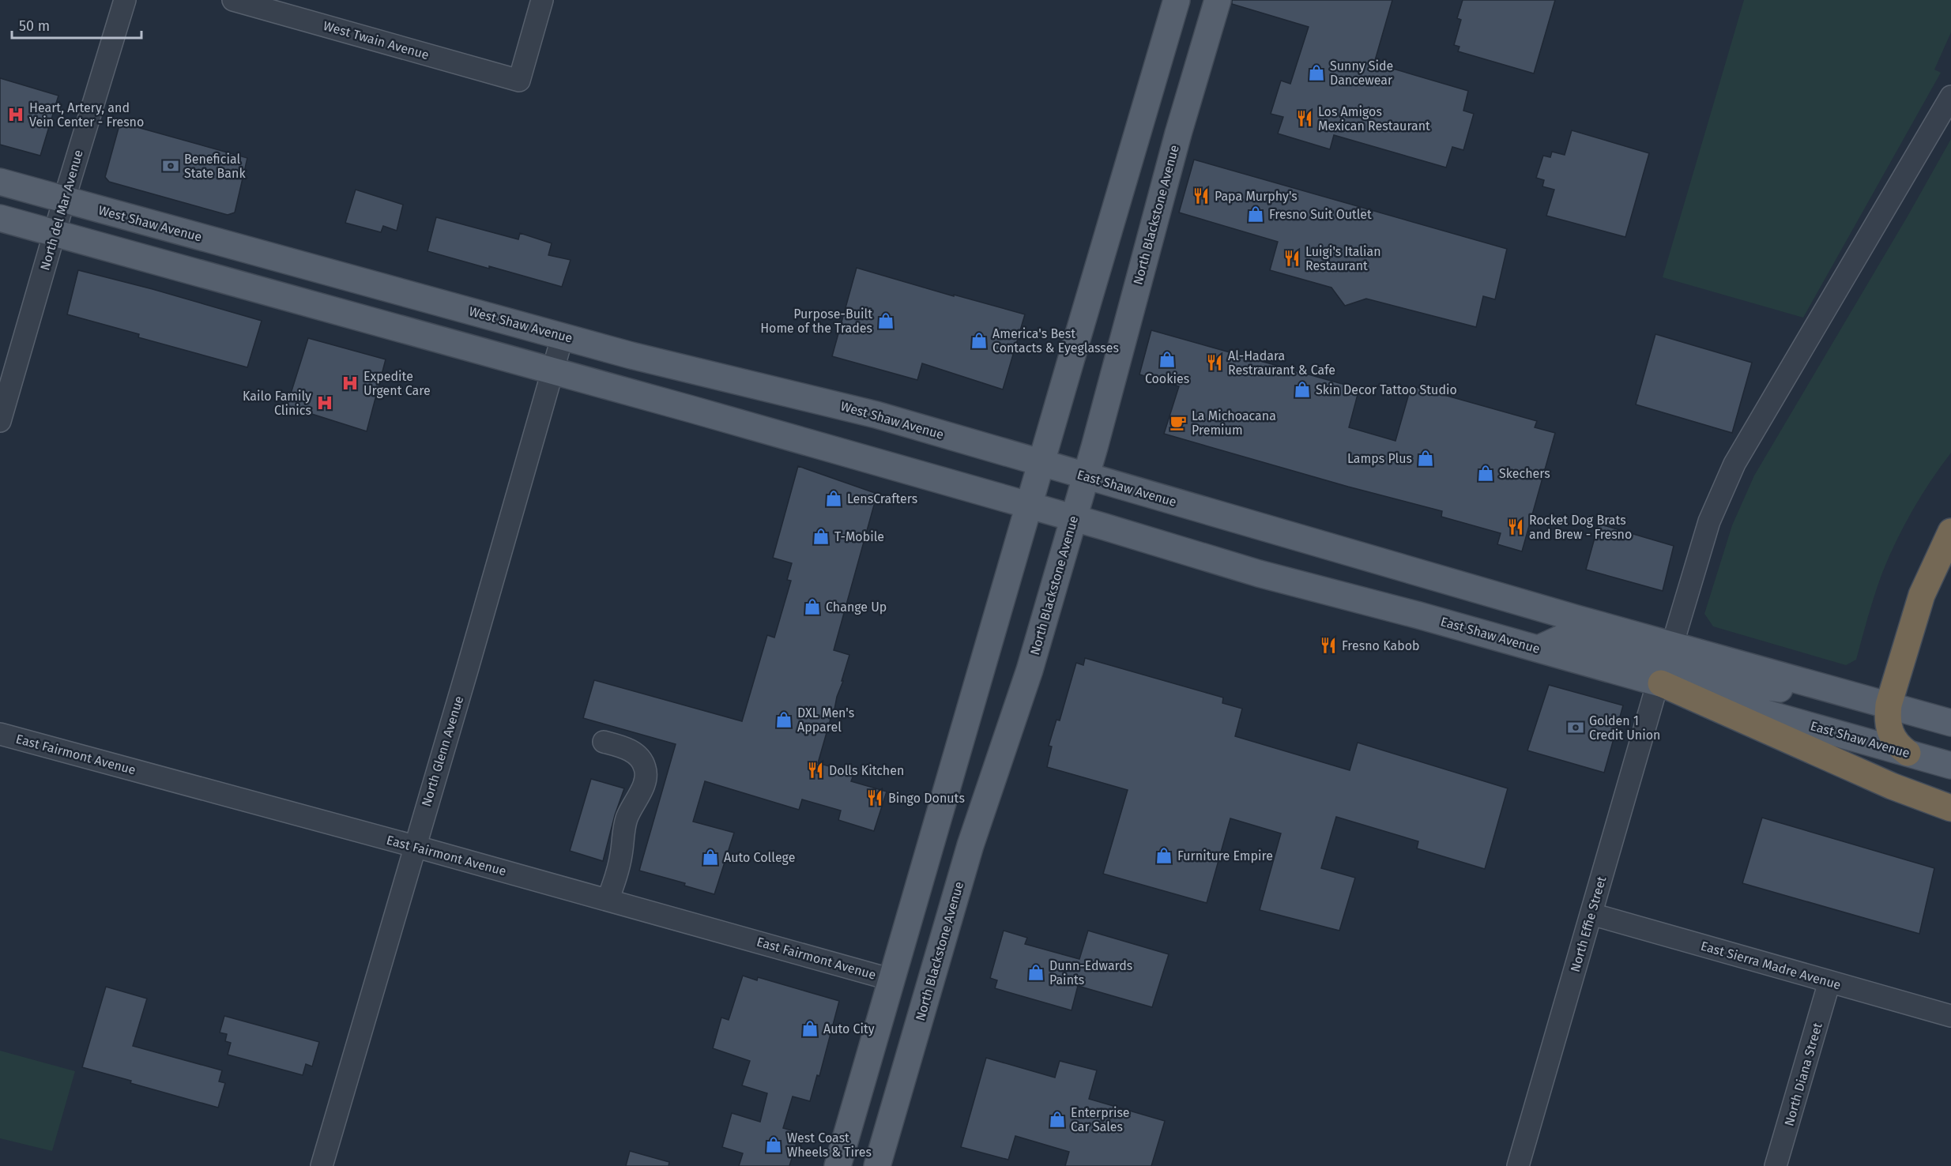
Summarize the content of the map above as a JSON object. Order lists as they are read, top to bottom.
{
  "streets": {
    "main road": ["North Blackstone Avenue", "West Shaw Avenue", "East Shaw Avenue"],
    "street": [
      "West Twain Avenue",
      "North del Mar Avenue",
      "North Glenn Avenue",
      "East Fairmont Avenue",
      "North Effie Street",
      "East Sierra Madre Avenue",
      "North Diana Street"
    ]
  },
  "crossings": [
    ["North del Mar Avenue", "West Shaw Avenue"],
    ["North Blackstone Avenue", "East Shaw Avenue"],
    ["West Shaw Avenue", "East Shaw Avenue"],
    ["West Shaw Avenue", "North Glenn Avenue"],
    ["East Shaw Avenue", "North Effie Street"],
    ["North Glenn Avenue", "East Fairmont Avenue"],
    ["North Effie Street", "East Sierra Madre Avenue"],
    ["East Sierra Madre Avenue", "North Diana Street"]
  ],
  "places": {
    "shop": [
      "Sunny Side Dancewear",
      "Fresno Suit Outlet",
      "Purpose-Built Home of the Trades",
      "America's Best Contacts & Eyeglasses",
      "Cookies",
      "Skin Decor Tattoo Studio",
      "Lamps Plus",
      "Skechers",
      "LensCrafters",
      "T-Mobile",
      "Change Up",
      "DXL Men's Apparel",
      "Furniture Empire",
      "Auto College",
      "Dunn-Edwards Paints",
      "Auto City",
      "Enterprise Car Sales",
      "West Coast Wheels & Tires"
    ],
    "hospital": ["Heart, Artery, and Vein Center - Fresno", "Expedite Urgent Care", "Kailo Family Clinics"],
    "restaurant": [
      "Los Amigos Mexican Restaurant",
      "Papa Murphy's",
      "Luigi's Italian Restaurant",
      "Al-Hadara Restraurant & Cafe",
      "Rocket Dog Brats and Brew - Fresno",
      "Fresno Kabob",
      "Dolls Kitchen",
      "Bingo Donuts"
    ],
    "bank": ["Beneficial State Bank", "Golden 1 Credit Union"],
    "cafe": ["La Michoacana Premium"]
  },
  "scale_bar": "50 m"
}
